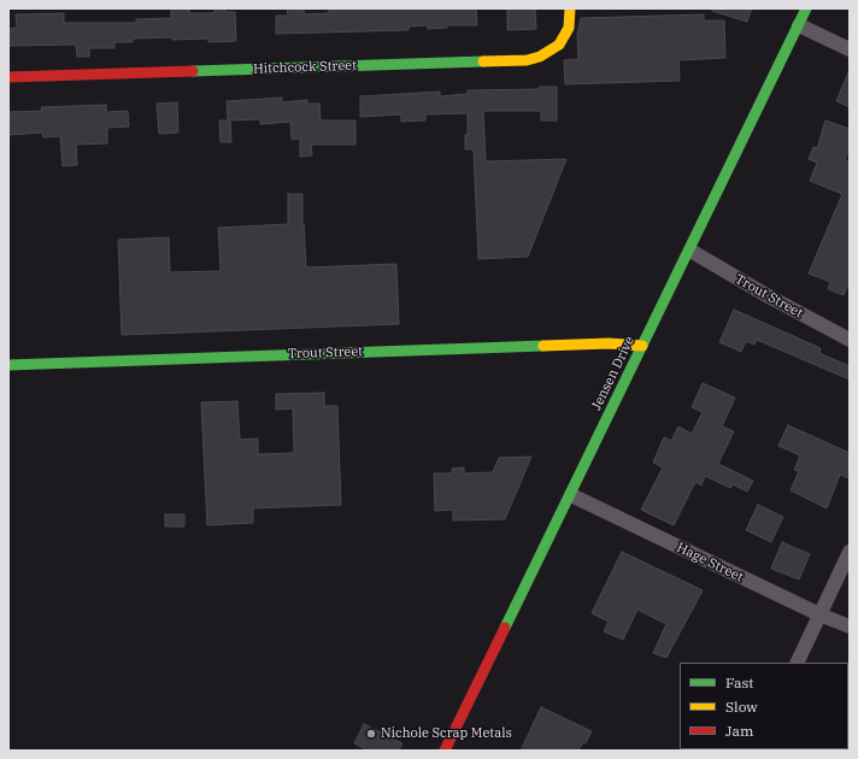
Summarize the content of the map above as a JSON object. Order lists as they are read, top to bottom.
{
  "streets": {
    "street": [
      "Hitchcock Street",
      "Trout Street",
      "Jensen Drive",
      "Hage Street"
    ]
  },
  "crossings": [
    ["Trout Street", "Jensen Drive"],
    ["Jensen Drive", "Hage Street"]
  ],
  "places": ["Nichole Scrap Metals"],
  "legend": ["Fast", "Slow", "Jam"]
}
